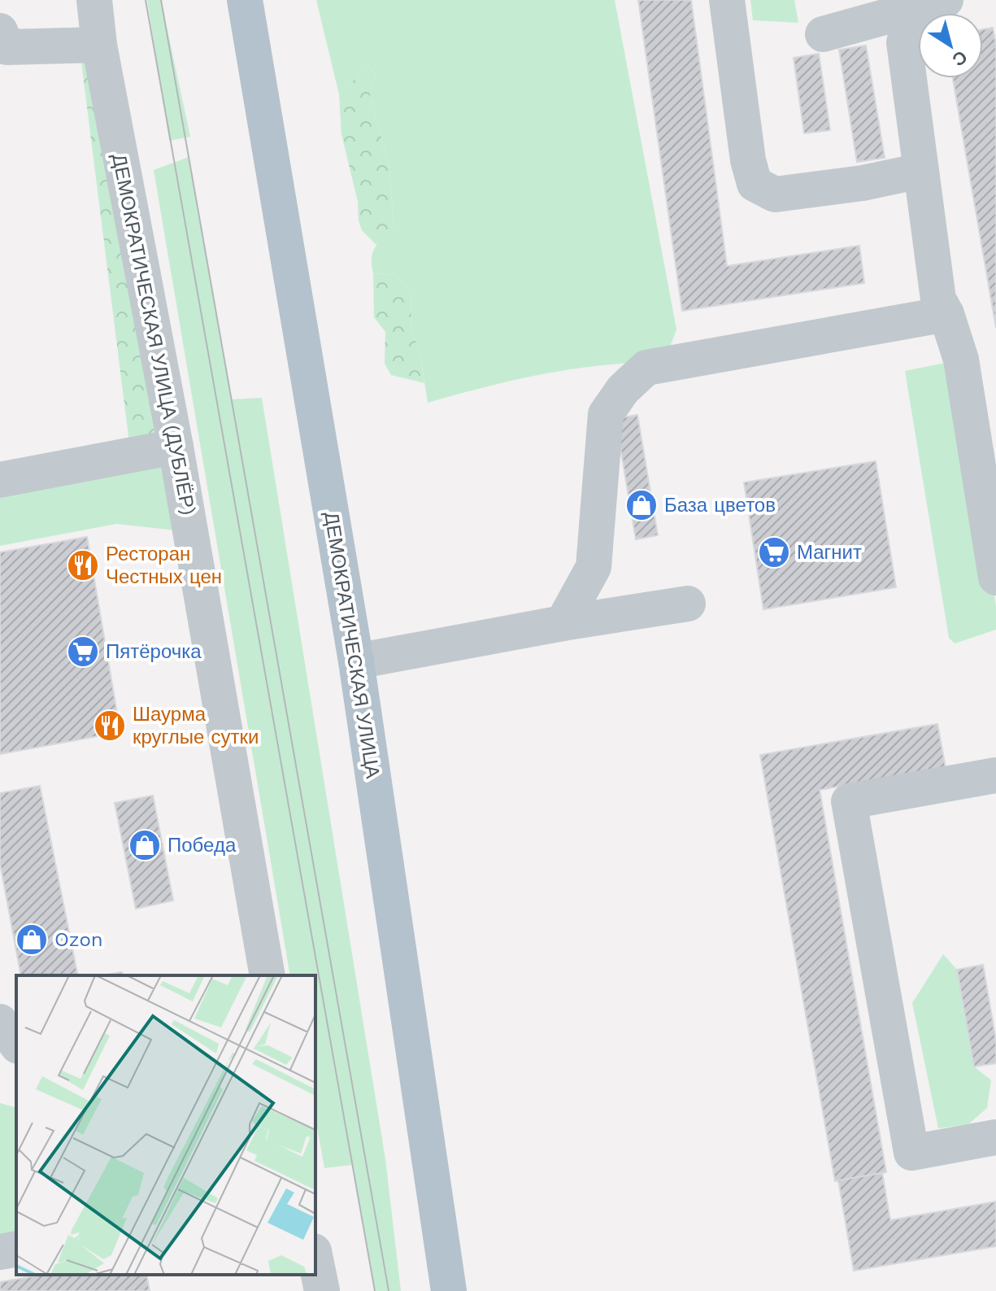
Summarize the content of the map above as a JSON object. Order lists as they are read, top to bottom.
{
  "streets": {
    "main road": ["ДЕМОКРАТИЧЕСКАЯ УЛИЦА"],
    "street": ["ДЕМОКРАТИЧЕСКАЯ УЛИЦА (ДУБЛЁР)"]
  },
  "places": {
    "shop": ["База цветов", "Победа", "Ozon"],
    "supermarket": ["Магнит", "Пятёрочка"],
    "restaurant": ["Ресторан Честных цен", "Шаурма круглые сутки"]
  },
  "north": "bottom right"
}
